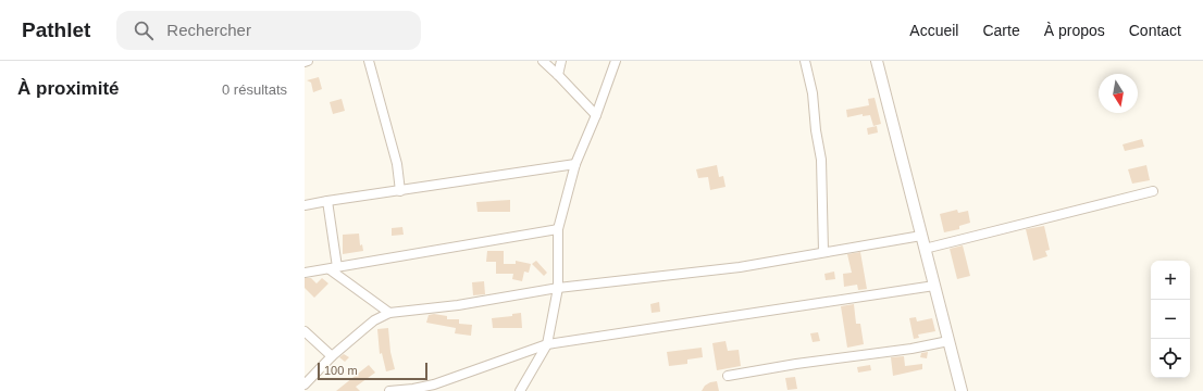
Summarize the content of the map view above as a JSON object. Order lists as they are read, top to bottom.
{
  "scale_bar": "100 m",
  "north": "bottom",
  "page": {
    "header": "Pathlet",
    "search": "Rechercher",
    "nav": [
      "Accueil",
      "Carte",
      "À propos",
      "Contact"
    ],
    "heading": ["À proximité", "0 résultats"],
    "map_buttons": ["+", "−"],
    "scale": "100 m"
  }
}
